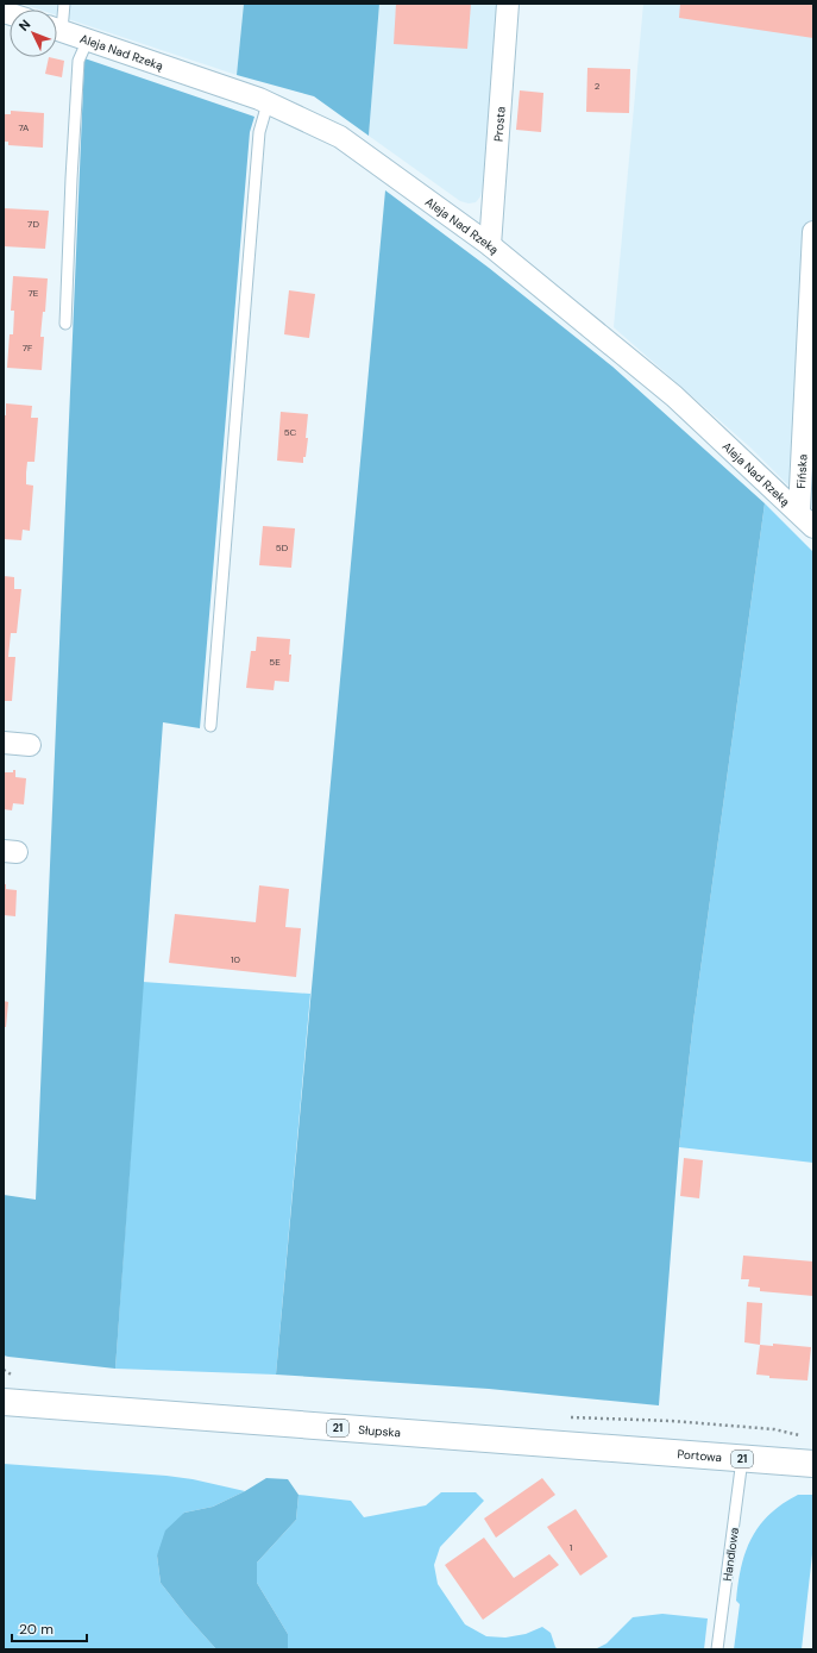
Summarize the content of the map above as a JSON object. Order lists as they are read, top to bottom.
{
  "streets": {
    "main road": ["21", "Słupska", "Portowa"],
    "street": ["Aleja Nad Rzeką", "Prosta", "Fińska"],
    "lane": ["Handlowa"]
  },
  "crossings": [
    ["Aleja Nad Rzeką", "Prosta"],
    ["Aleja Nad Rzeką", "Fińska"],
    ["Słupska", "Portowa"],
    ["Portowa", "Handlowa"]
  ],
  "house_numbers": [
    "2",
    "7A",
    "7D",
    "7E",
    "7F",
    "5C",
    "5D",
    "5E",
    "10",
    "1"
  ],
  "scale_bar": "20 m",
  "north": "top left"
}
